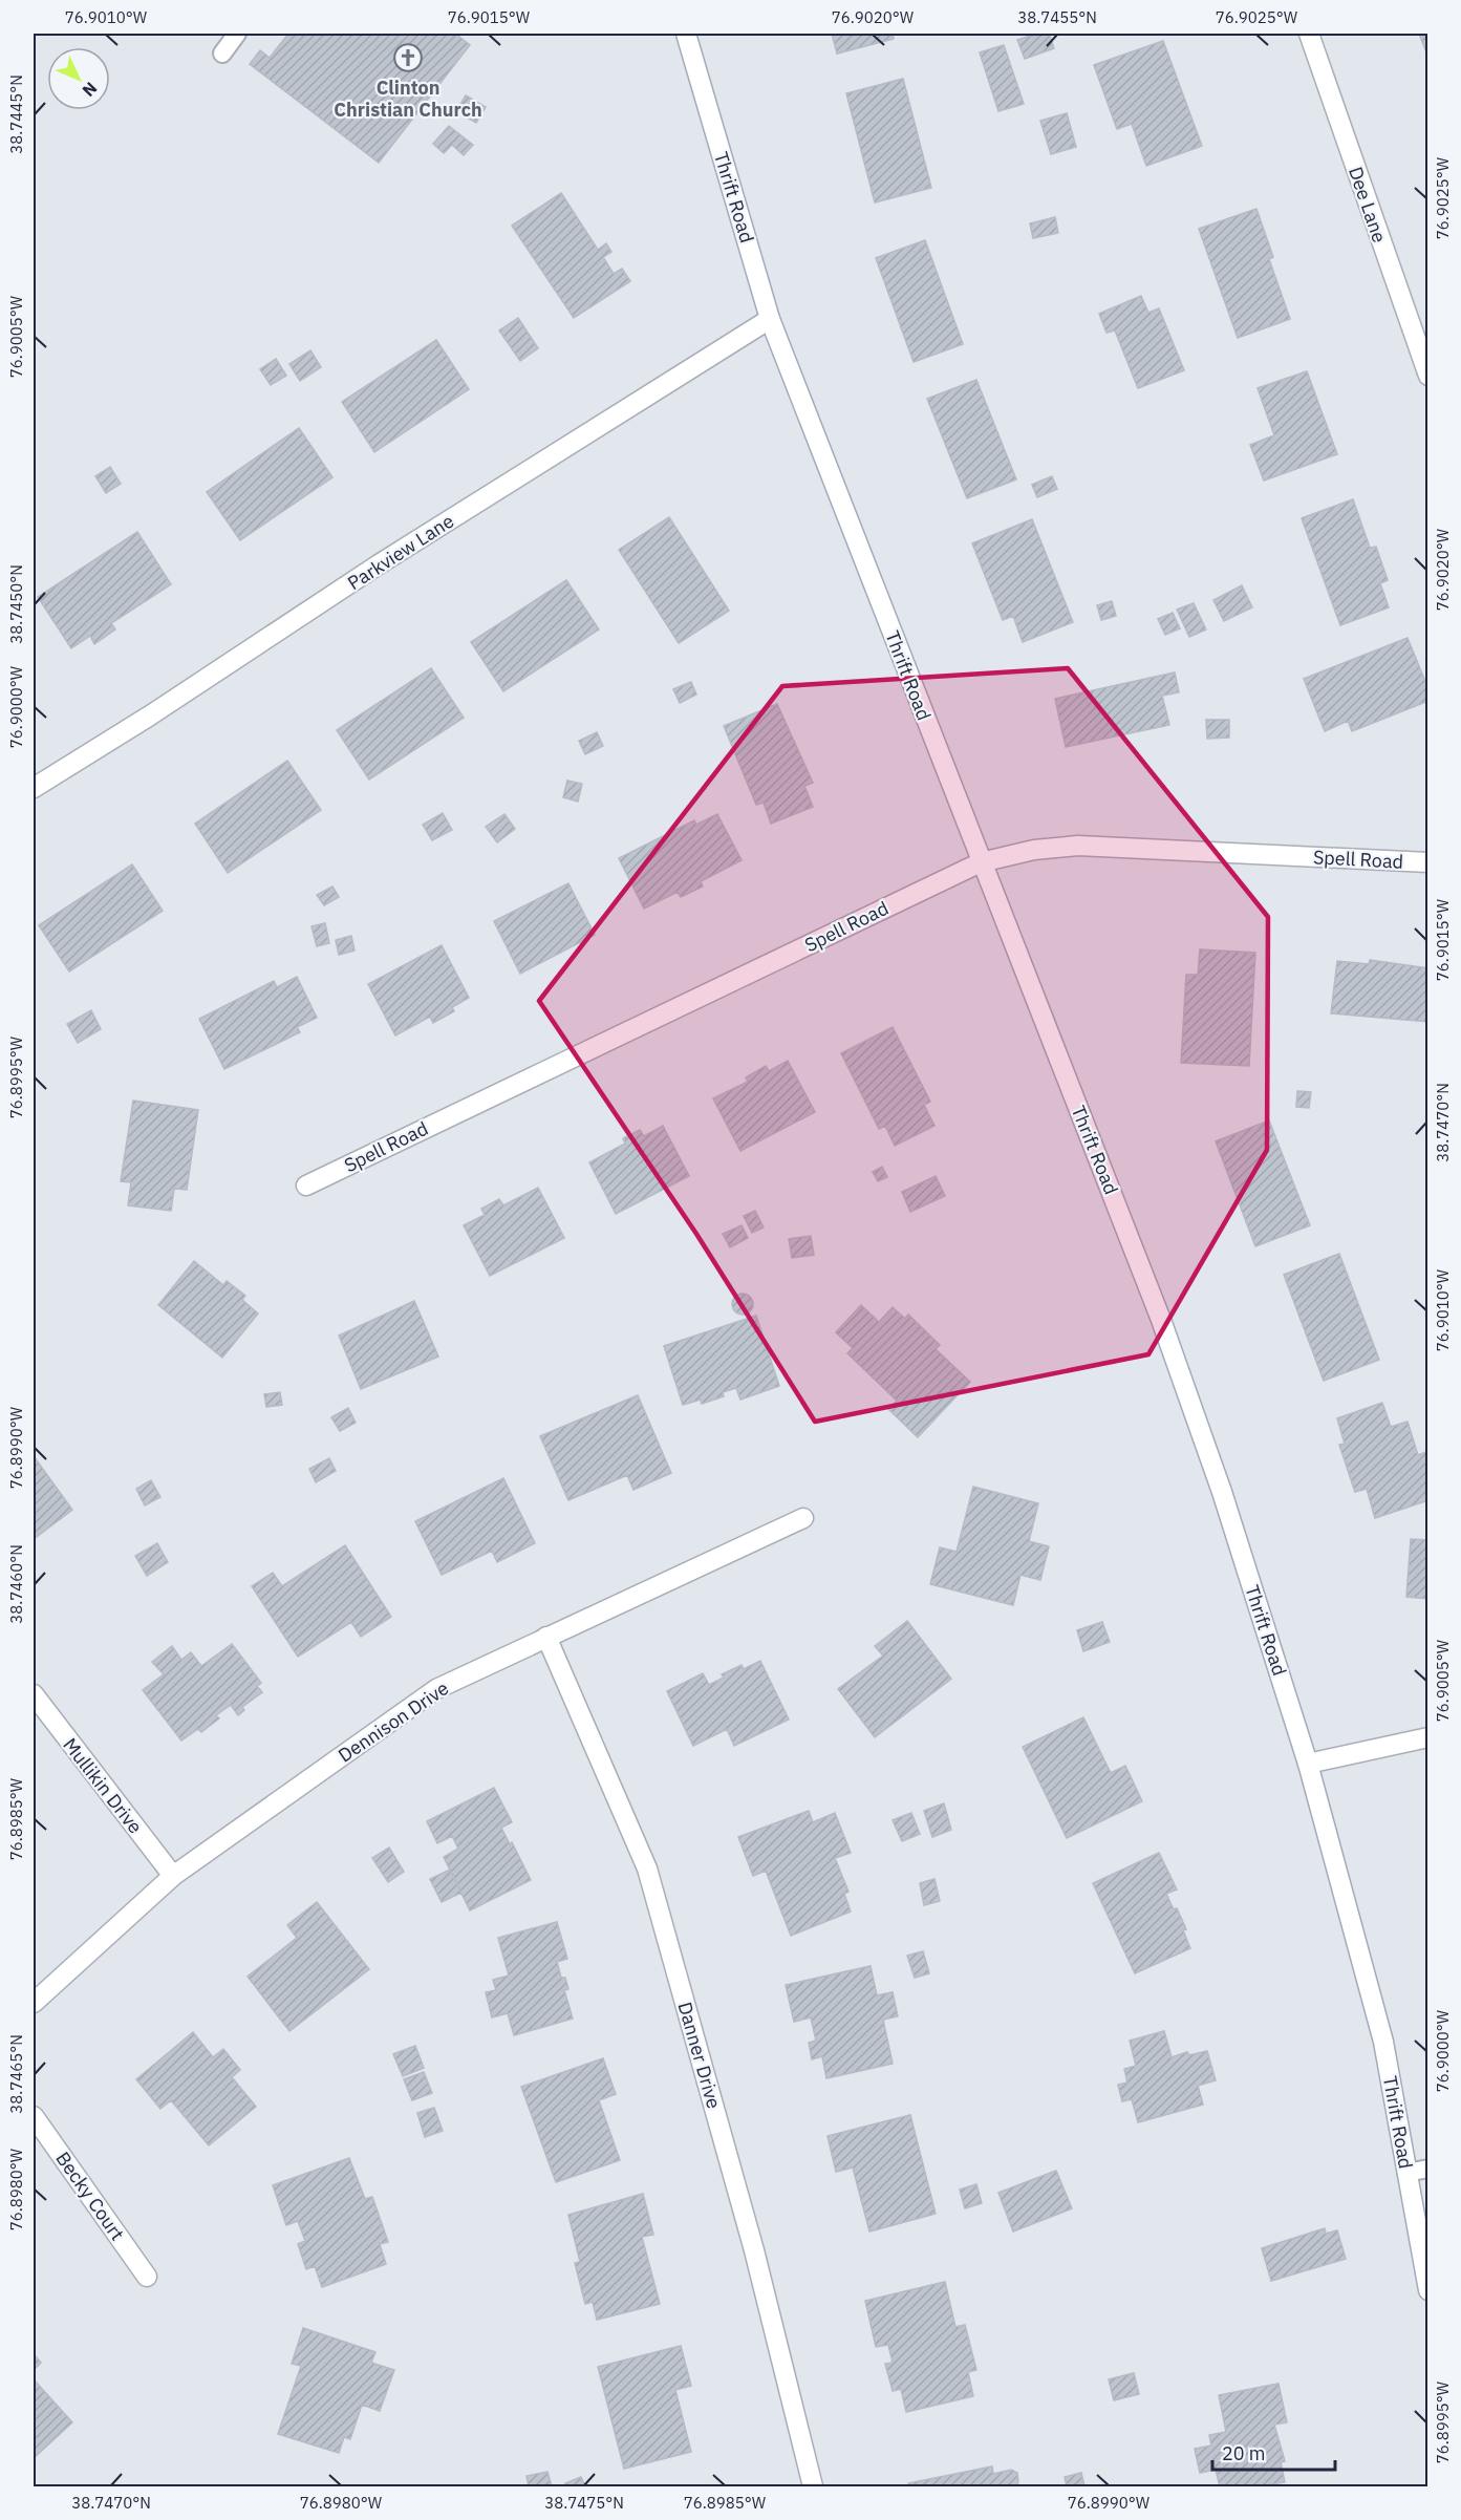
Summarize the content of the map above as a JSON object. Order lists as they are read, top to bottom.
{
  "streets": {
    "street": [
      "Thrift Road",
      "Dee Lane",
      "Parkview Lane",
      "Spell Road",
      "Dennison Drive",
      "Mullikin Drive",
      "Danner Drive",
      "Becky Court"
    ]
  },
  "crossings": [
    ["Thrift Road", "Parkview Lane"],
    ["Thrift Road", "Spell Road"],
    ["Dennison Drive", "Mullikin Drive"],
    ["Dennison Drive", "Danner Drive"]
  ],
  "places": {
    "church": ["Clinton Christian Church"]
  },
  "scale_bar": "20 m",
  "north": "bottom right",
  "coordinates": [
    "76.9010°W",
    "76.9015°W",
    "76.9020°W",
    "38.7455°N",
    "76.9025°W",
    "38.7445°N",
    "76.9005°W",
    "38.7450°N",
    "76.9000°W",
    "76.8995°W",
    "38.7470°N",
    "76.8990°W",
    "38.7460°N",
    "76.8985°W",
    "38.7465°N",
    "76.8980°W",
    "38.7475°N"
  ]
}
